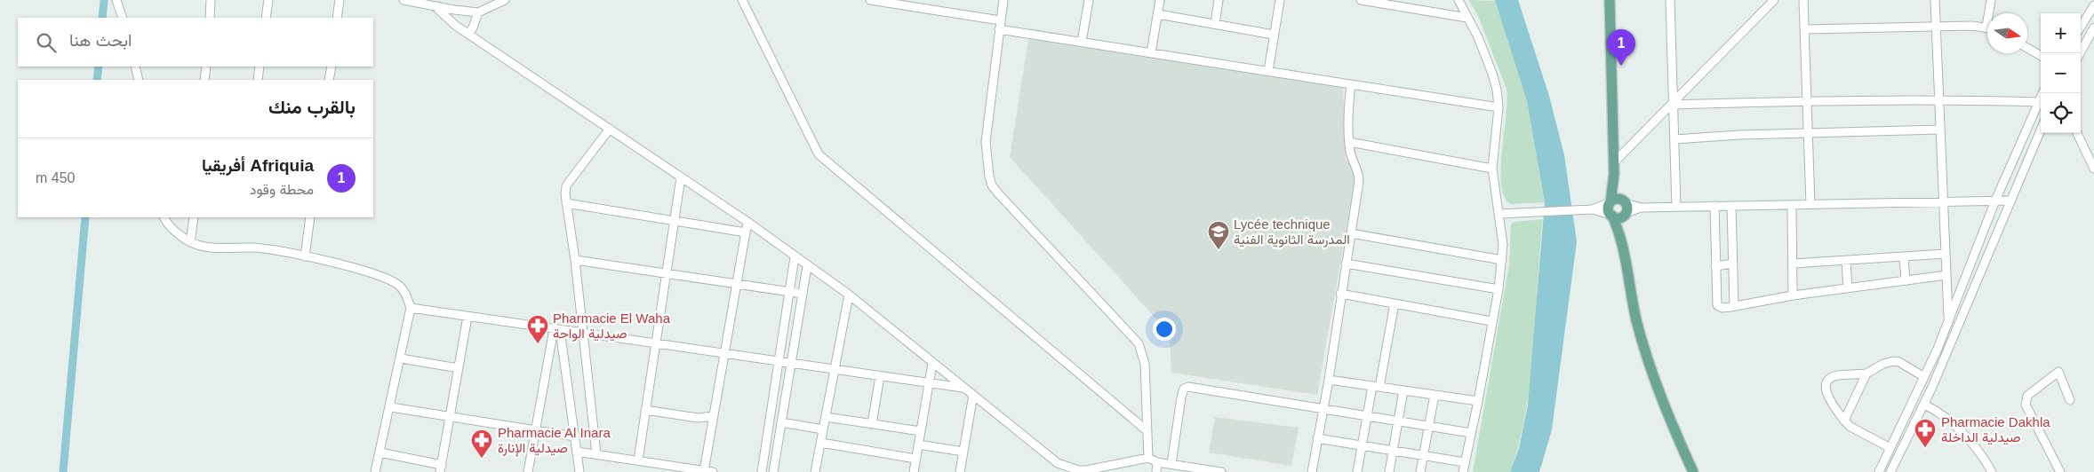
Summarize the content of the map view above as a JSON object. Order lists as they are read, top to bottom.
{
  "places": {
    "school or university": ["Lycée technique المدرسة الثانوية الفنية"],
    "pharmacy": ["Pharmacie El Waha صيدلية الواحة", "Pharmacie Dakhla صيدلية الداخلة", "Pharmacie Al Inara صيدلية الإنارة"]
  },
  "north": "right",
  "page": {
    "map_buttons": ["+", "−"],
    "search": "ابحث هنا",
    "pins": "1",
    "heading": "بالقرب منك",
    "list": [
      {
        "mark": "1",
        "name": "Afriquia أفريقيا",
        "note": "محطة وقود",
        "value": "450 m"
      }
    ]
  }
}
